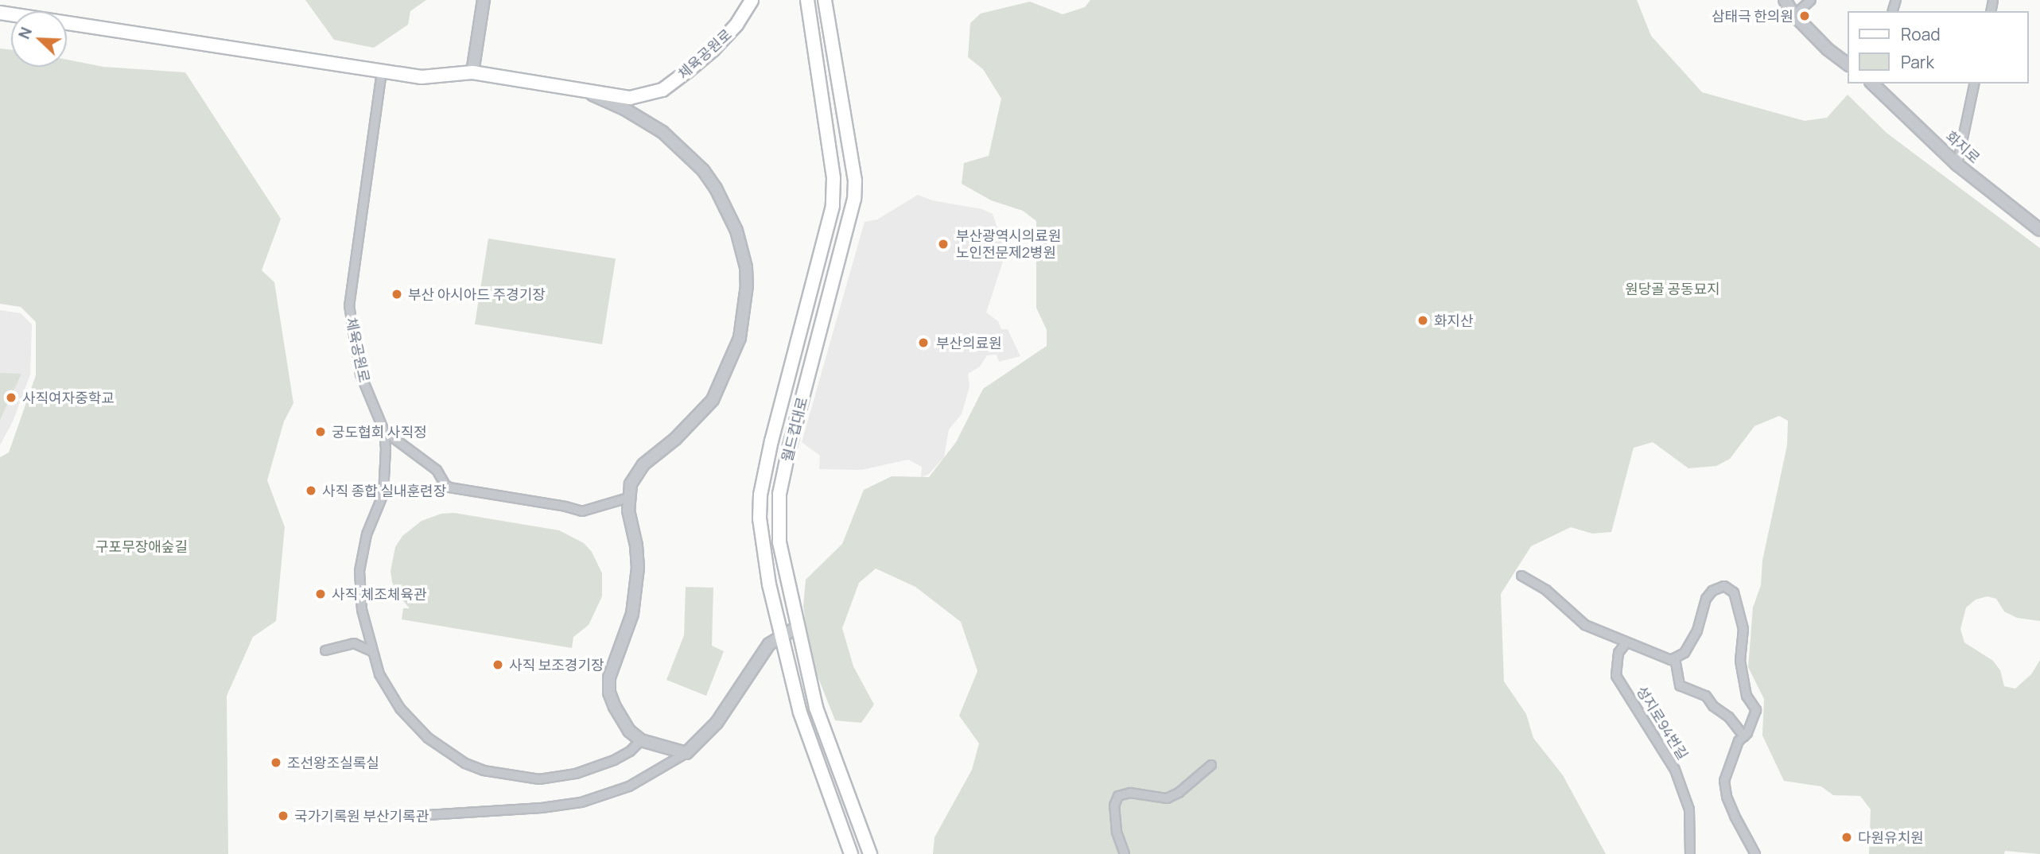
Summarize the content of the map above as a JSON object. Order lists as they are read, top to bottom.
{
  "streets": {
    "main road": ["체육공원로", "월드컵대로"],
    "street": ["화지로", "성지로94번길"]
  },
  "parks": ["원당골 공동묘지", "구포무장애숲길"],
  "places": [
    "삼태극 한의원",
    "부산광역시의료원 노인전문제2병원",
    "부산 아시아드 주경기장",
    "화지산",
    "부산의료원",
    "사직여자중학교",
    "궁도협회 사직정",
    "사직 종합 실내훈련장",
    "사직 체조체육관",
    "사직 보조경기장",
    "조선왕조실록실",
    "국가기록원 부산기록관",
    "다원유치원"
  ],
  "legend": ["Road", "Park"],
  "north": "top left"
}
